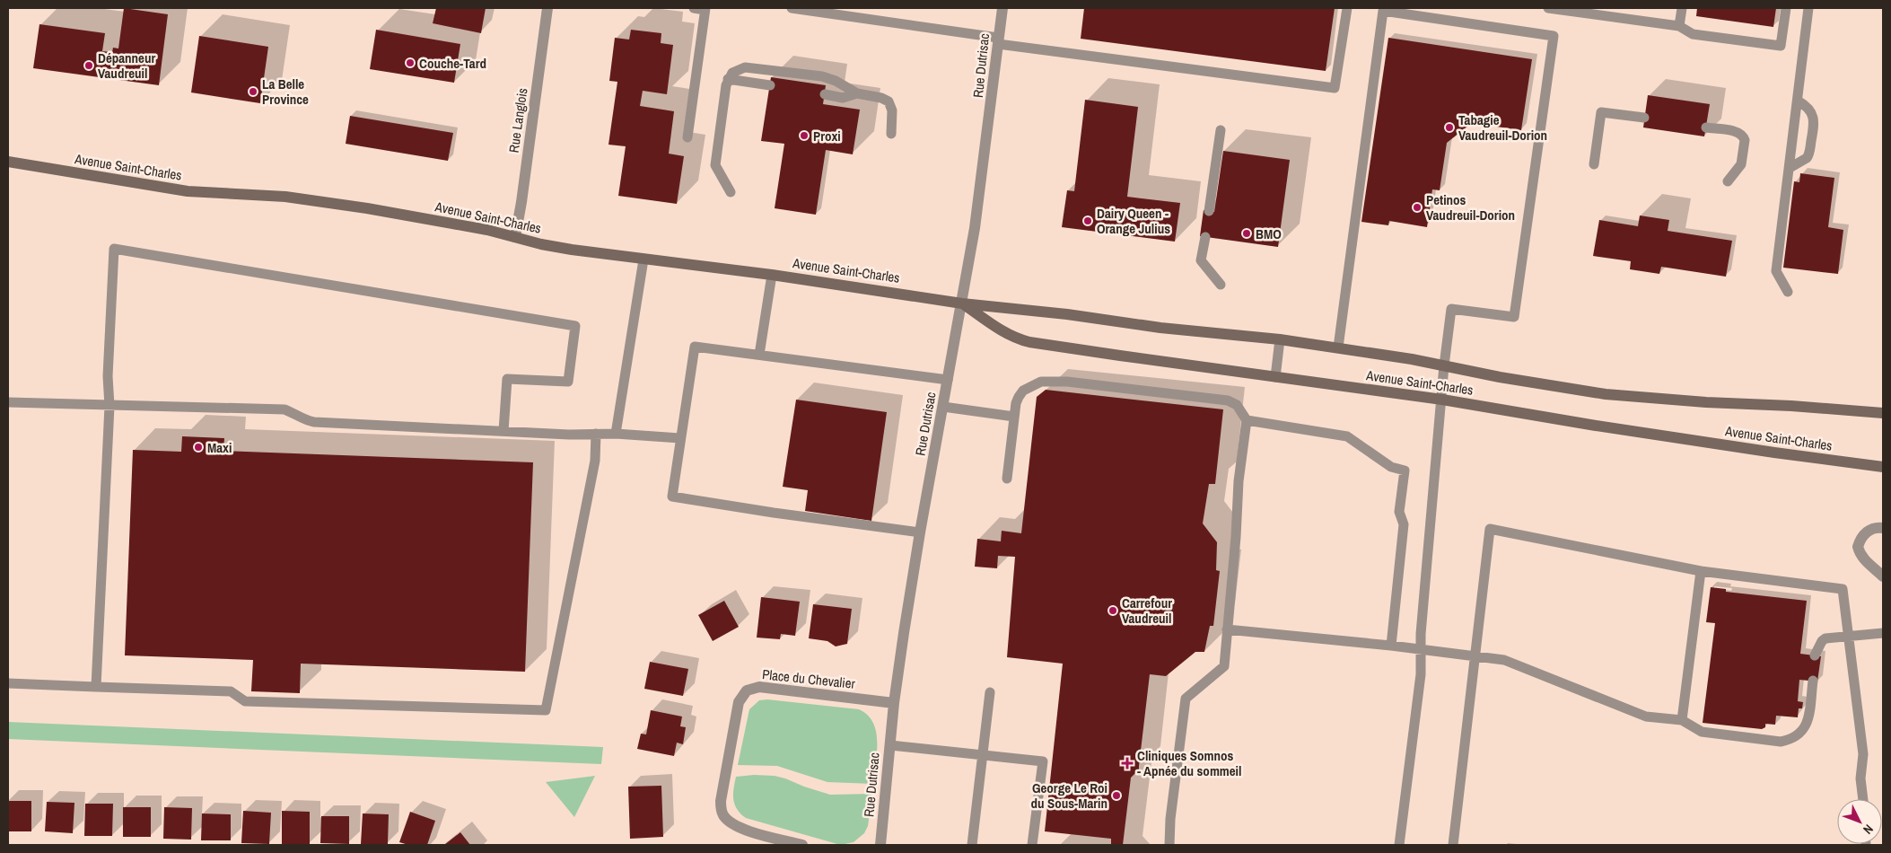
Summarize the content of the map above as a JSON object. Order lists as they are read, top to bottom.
{
  "streets": {
    "street": [
      "Rue Dutrisac",
      "Rue Langlois",
      "Avenue Saint-Charles",
      "Place du Chevalier"
    ]
  },
  "crossings": [
    ["Rue Dutrisac", "Avenue Saint-Charles"],
    ["Rue Dutrisac", "Place du Chevalier"],
    ["Rue Langlois", "Avenue Saint-Charles"]
  ],
  "places": {
    "other": [
      "Couche-Tard",
      "Dépanneur Vaudreuil",
      "La Belle Province",
      "Tabagie Vaudreuil-Dorion",
      "Proxi",
      "Petinos Vaudreuil-Dorion",
      "Dairy Queen - Orange Julius",
      "BMO",
      "Maxi",
      "Carrefour Vaudreuil",
      "George Le Roi du Sous-Marin"
    ],
    "health": ["Cliniques Somnos - Apnée du sommeil"]
  },
  "north": "bottom right"
}
